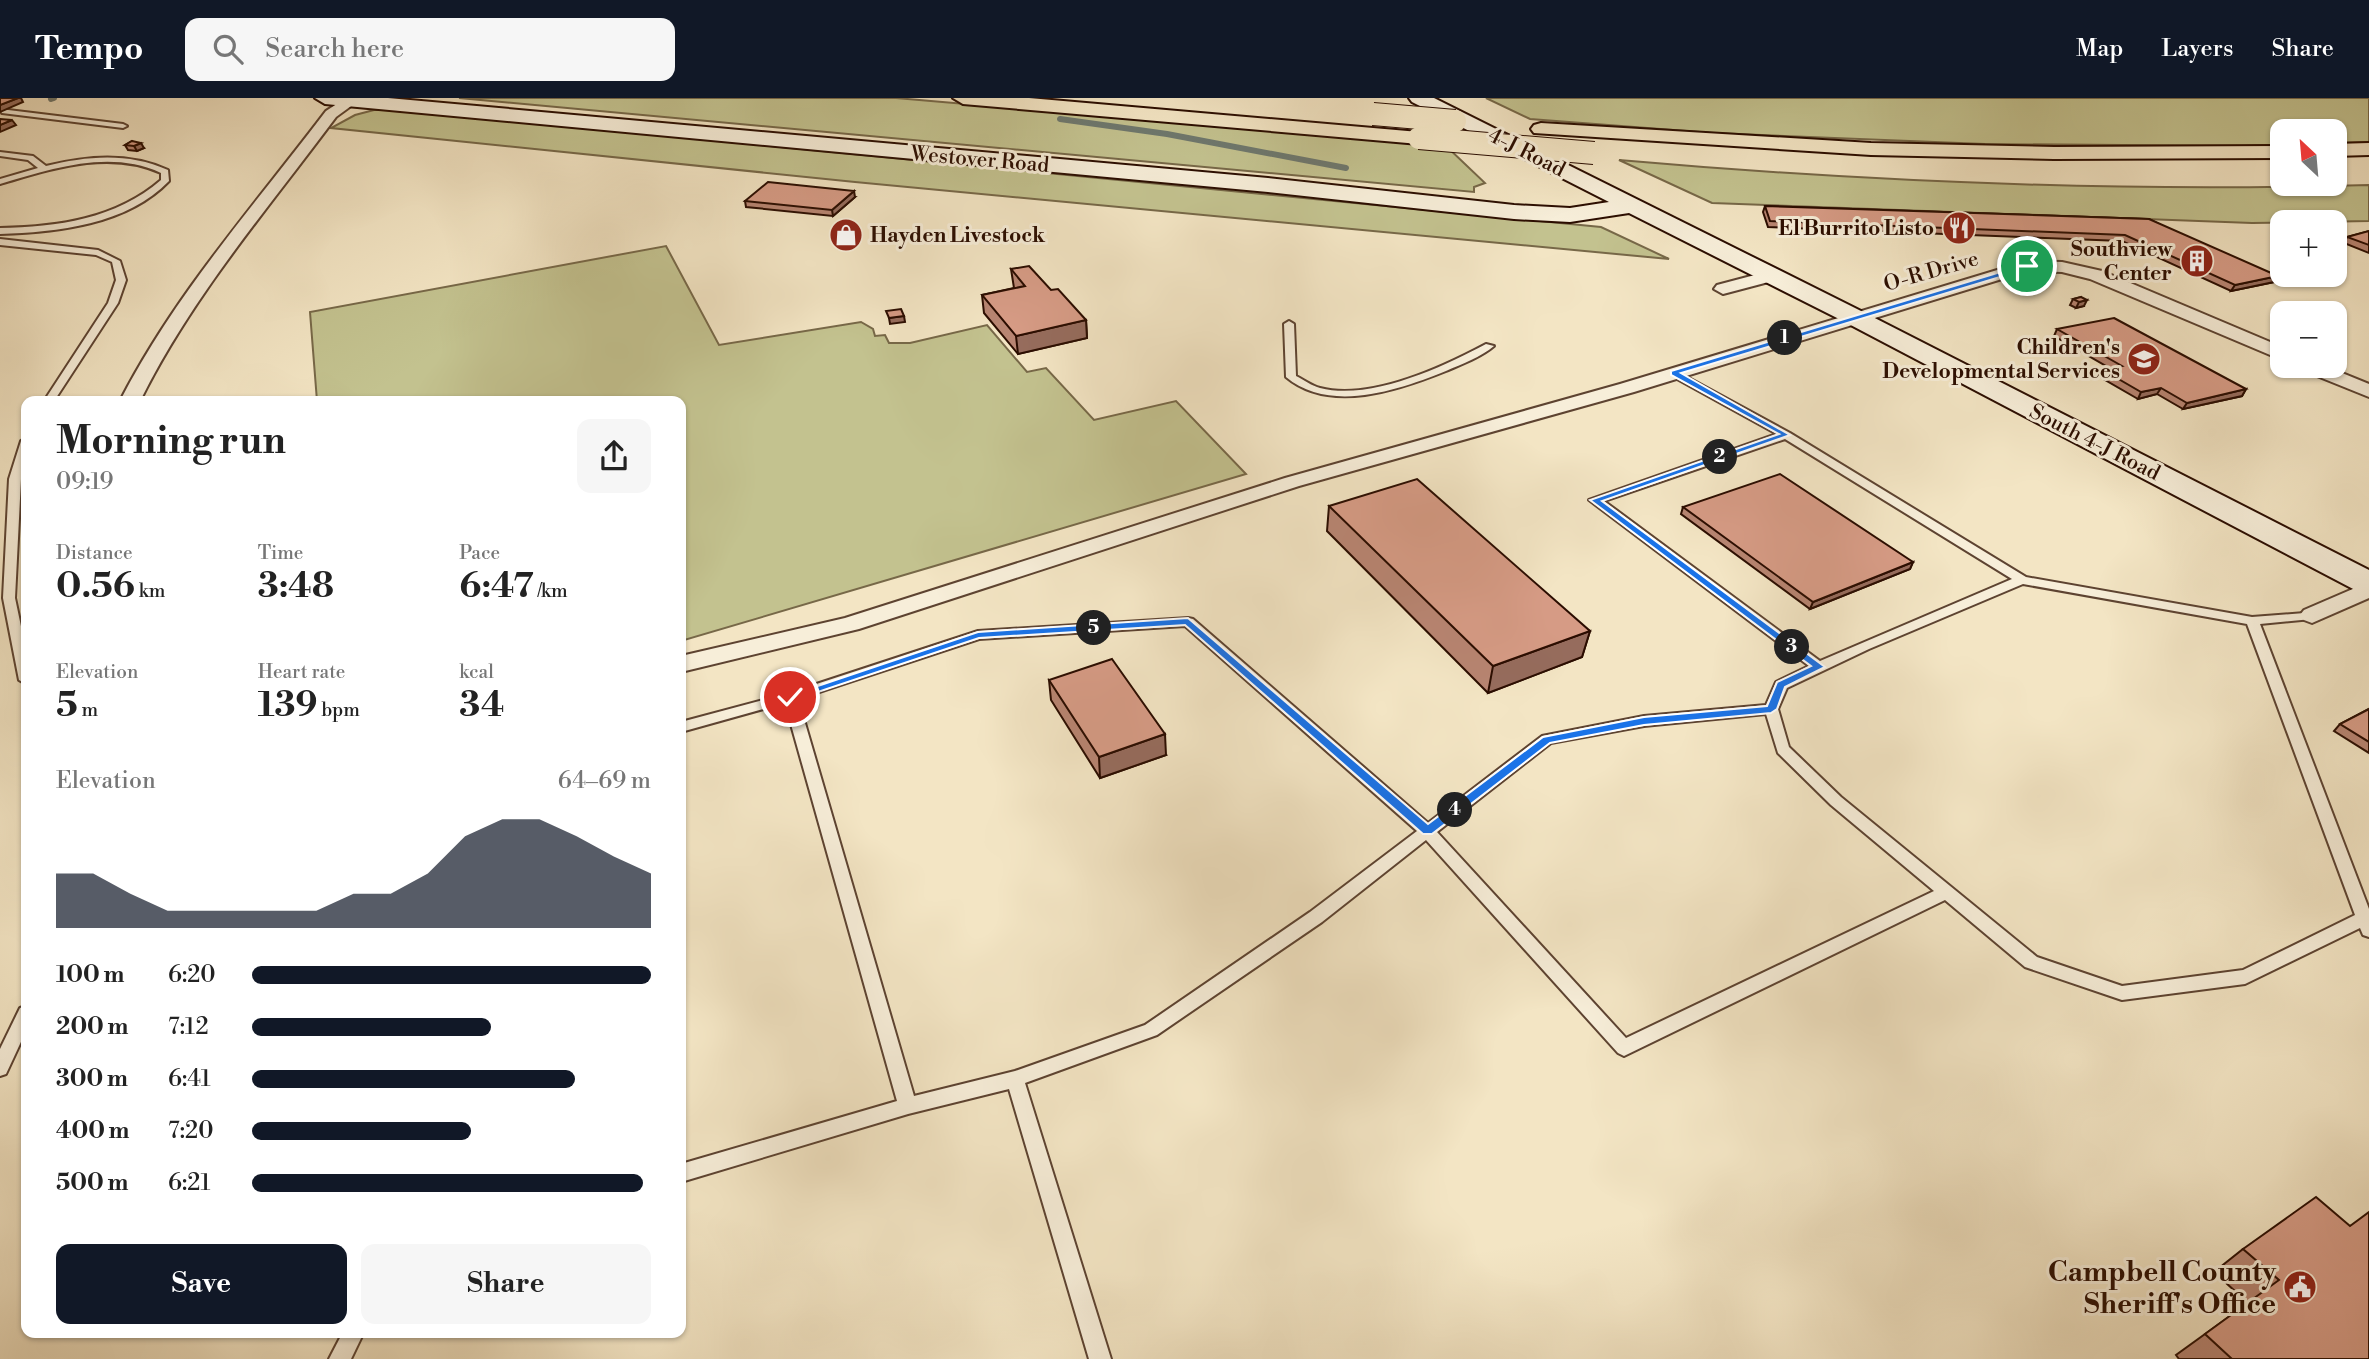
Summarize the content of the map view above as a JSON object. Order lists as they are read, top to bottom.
{
  "streets": {
    "street": [
      "4-J Road",
      "Westover Road",
      "O-R Drive",
      "South 4-J Road"
    ]
  },
  "crossings": [
    ["4-J Road", "Westover Road"],
    ["4-J Road", "South 4-J Road"],
    ["Westover Road", "South 4-J Road"],
    ["O-R Drive", "South 4-J Road"]
  ],
  "places": {
    "restaurant": ["El Burrito Listo"],
    "shop": ["Hayden Livestock"],
    "building": ["Southview Center"],
    "school or university": ["Children's Developmental Services"],
    "public building": ["Campbell County Sheriff's Office"]
  },
  "north": "top left",
  "page": {
    "header": "Tempo",
    "search": "Search here",
    "nav": ["Map", "Layers", "Share"],
    "map_buttons": ["+", "−"],
    "pins": [
      "1",
      "2",
      "5",
      "3",
      "4"
    ],
    "heading": ["Morning run", "09:19"],
    "stats": [
      ["Distance", "0.56 km"],
      ["Time", "3:48"],
      ["Pace", "6:47 /km"],
      ["Elevation", "5 m"],
      ["Heart rate", "139 bpm"],
      ["kcal", "34"]
    ],
    "chart": ["Elevation", "64–69 m"],
    "list": [
      {
        "name": "100 m",
        "note": "6:20"
      },
      {
        "name": "200 m",
        "note": "7:12"
      },
      {
        "name": "300 m",
        "note": "6:41"
      },
      {
        "name": "400 m",
        "note": "7:20"
      },
      {
        "name": "500 m",
        "note": "6:21"
      }
    ],
    "buttons": ["Save", "Share"]
  }
}
